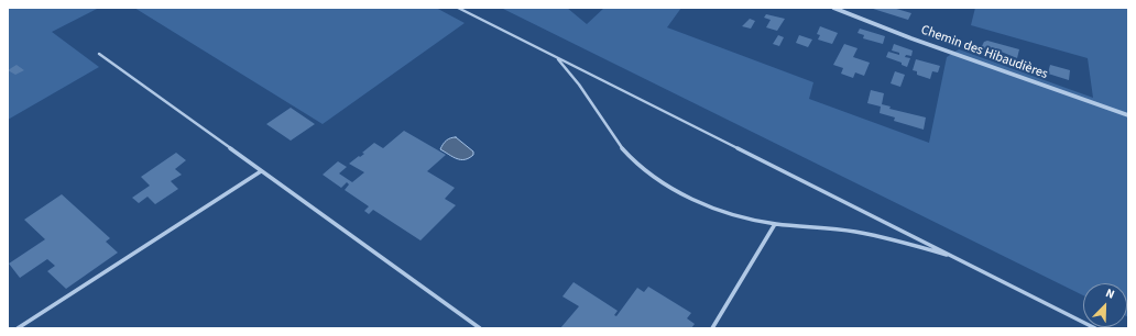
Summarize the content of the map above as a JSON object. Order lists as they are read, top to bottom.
{
  "streets": {
    "street": ["Chemin des Hibaudières"]
  },
  "north": "top right"
}
